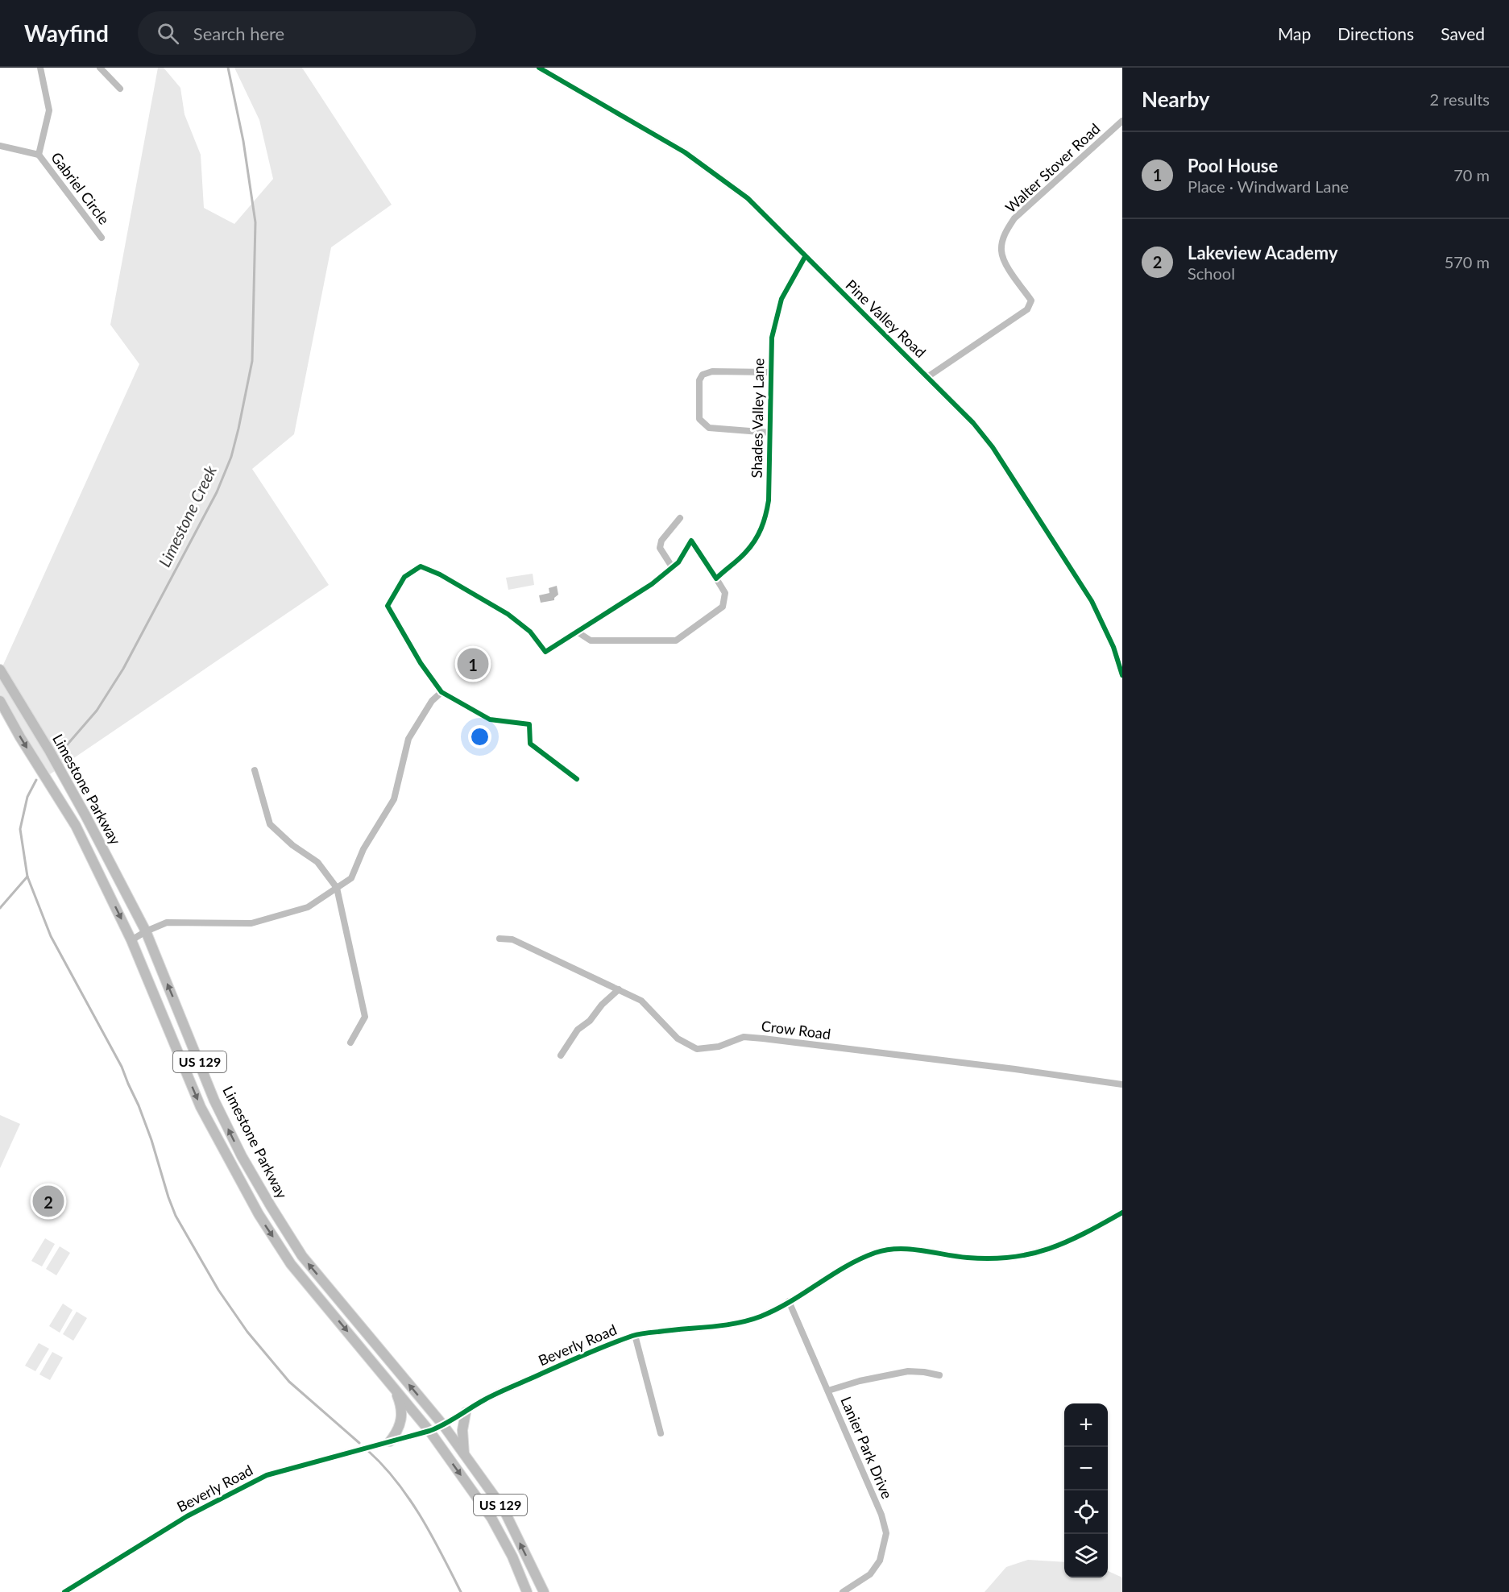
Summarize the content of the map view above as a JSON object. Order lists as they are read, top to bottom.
{
  "streets": {
    "main road": ["Limestone Parkway", "US 129"],
    "street": [
      "Walter Stover Road",
      "Gabriel Circle",
      "Pine Valley Road",
      "Shades Valley Lane",
      "Crow Road",
      "Beverly Road",
      "Lanier Park Drive"
    ]
  },
  "crossings": [
    ["Walter Stover Road", "Pine Valley Road"],
    ["Pine Valley Road", "Shades Valley Lane"],
    ["Limestone Parkway", "Beverly Road"],
    ["Beverly Road", "Lanier Park Drive"]
  ],
  "water": ["Limestone Creek"],
  "page": {
    "header": "Wayfind",
    "search": "Search here",
    "nav": ["Map", "Directions", "Saved"],
    "heading": ["Nearby", "2 results"],
    "list": [
      {
        "mark": "1",
        "name": "Pool House",
        "note": "Place · Windward Lane",
        "value": "70 m"
      },
      {
        "mark": "2",
        "name": "Lakeview Academy",
        "note": "School",
        "value": "570 m"
      }
    ],
    "pins": ["1", "2"],
    "map_buttons": ["+", "−"]
  }
}
